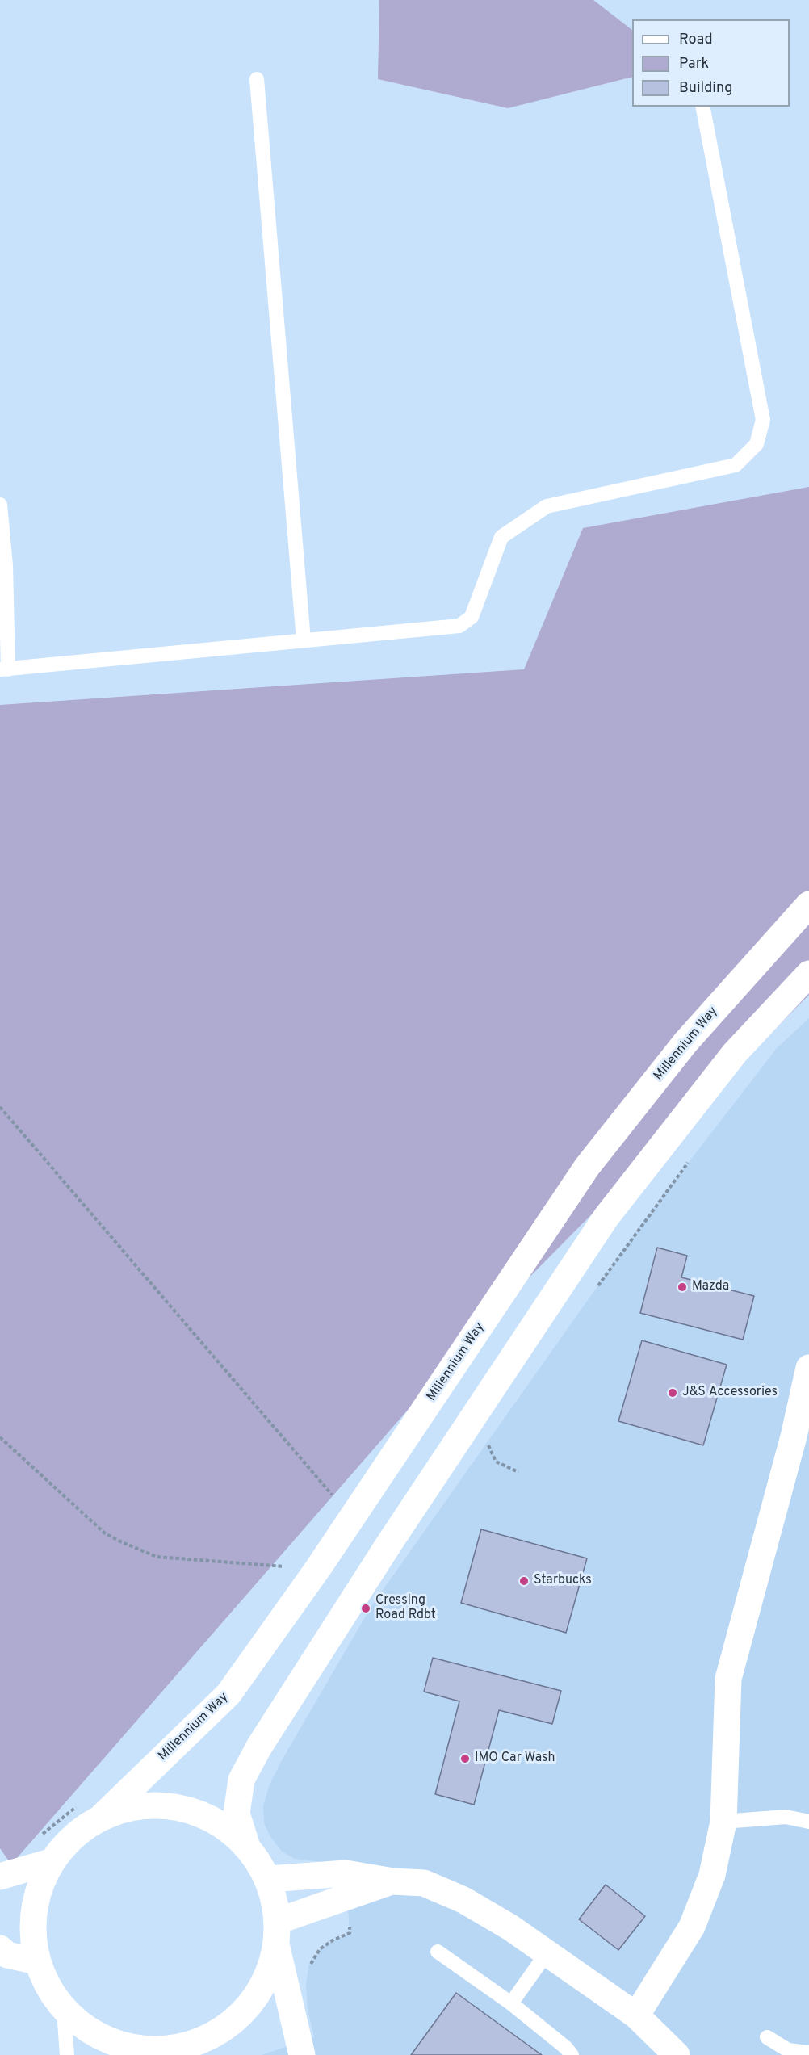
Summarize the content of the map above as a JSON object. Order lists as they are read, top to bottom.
{
  "streets": {
    "main road": ["Millennium Way"]
  },
  "places": [
    "Mazda",
    "J&S Accessories",
    "Starbucks",
    "Cressing Road Rdbt",
    "IMO Car Wash"
  ],
  "legend": ["Road", "Park", "Building"]
}
